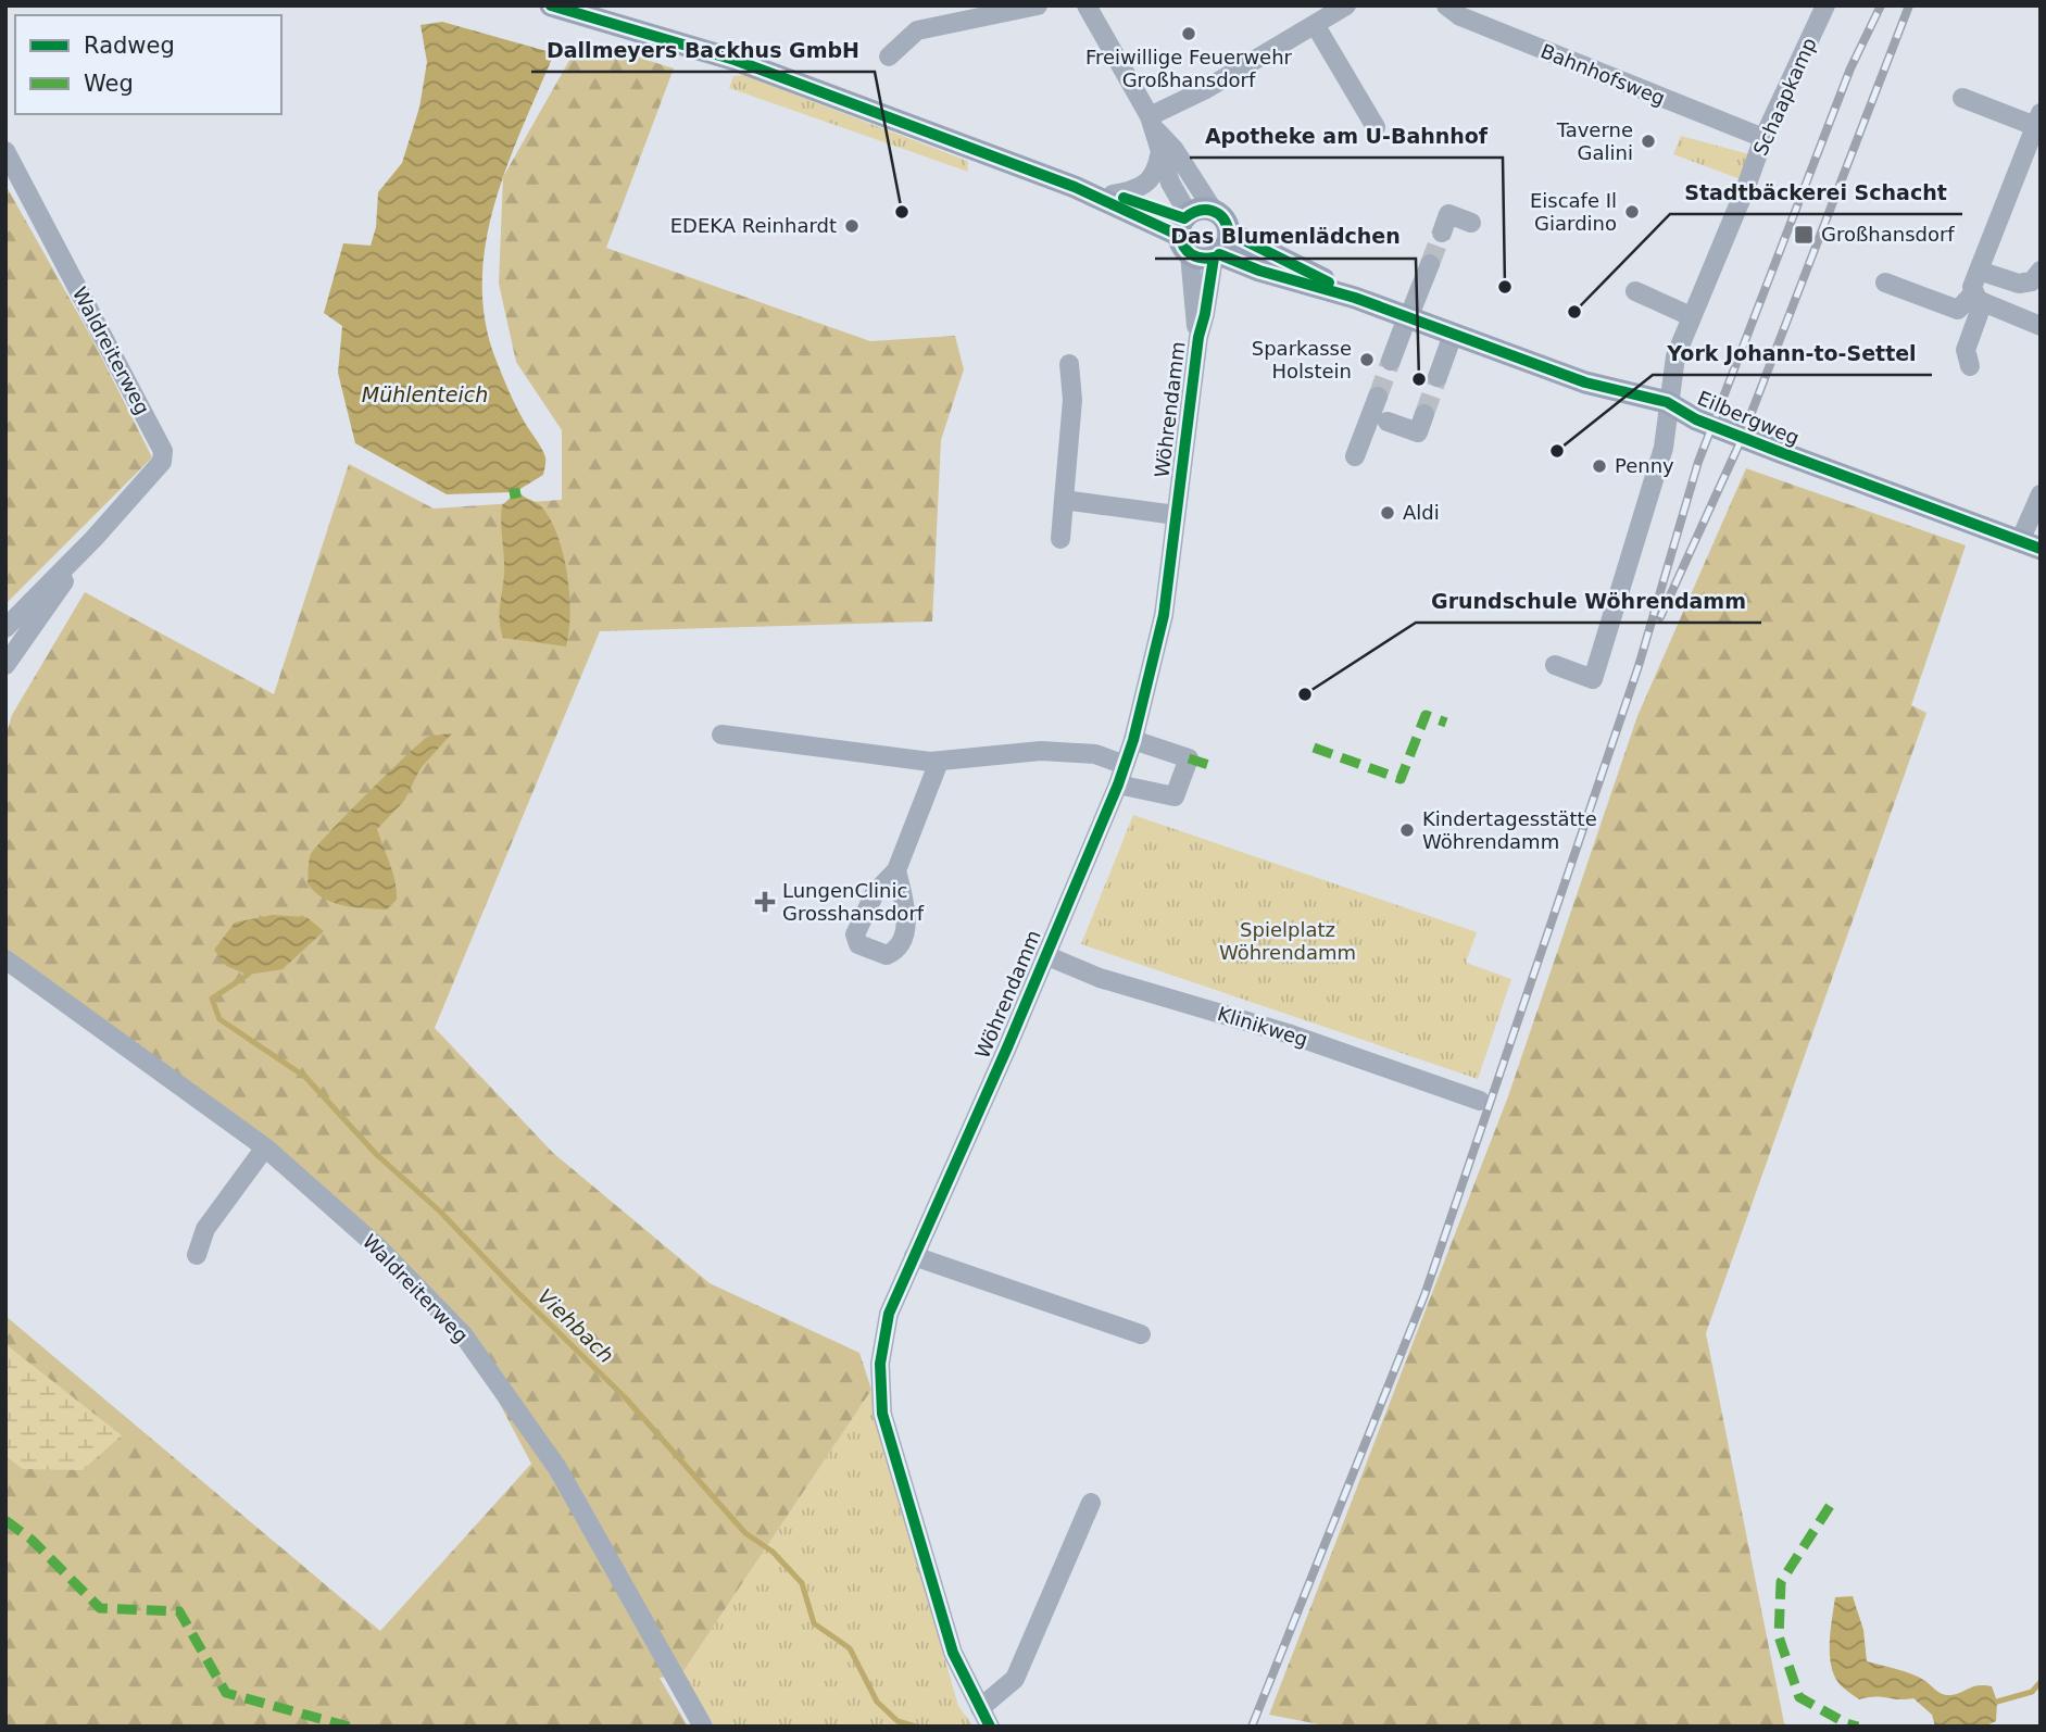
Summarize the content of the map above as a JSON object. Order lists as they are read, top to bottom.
{
  "streets": {
    "main road": ["Wöhrendamm", "Eilbergweg"],
    "street": [
      "Bahnhofsweg",
      "Schaapkamp",
      "Waldreiterweg",
      "Klinikweg"
    ]
  },
  "crossings": [
    ["Bahnhofsweg", "Schaapkamp"],
    ["Schaapkamp", "Eilbergweg"],
    ["Wöhrendamm", "Eilbergweg"],
    ["Wöhrendamm", "Klinikweg"]
  ],
  "water": ["Mühlenteich", "Viehbach"],
  "parks": ["Spielplatz Wöhrendamm"],
  "places": {
    "other": [
      "Freiwillige Feuerwehr Großhansdorf",
      "Taverne Galini",
      "Dallmeyers Backhus GmbH",
      "Eiscafe Il Giardino",
      "EDEKA Reinhardt",
      "Apotheke am U-Bahnhof",
      "Stadtbäckerei Schacht",
      "Sparkasse Holstein",
      "Das Blumenlädchen",
      "York Johann-to-Settel",
      "Penny",
      "Aldi",
      "Grundschule Wöhrendamm",
      "Kindertagesstätte Wöhrendamm"
    ],
    "transit": ["Großhansdorf"],
    "health": ["LungenClinic Grosshansdorf"]
  },
  "legend": ["Radweg", "Weg"]
}
